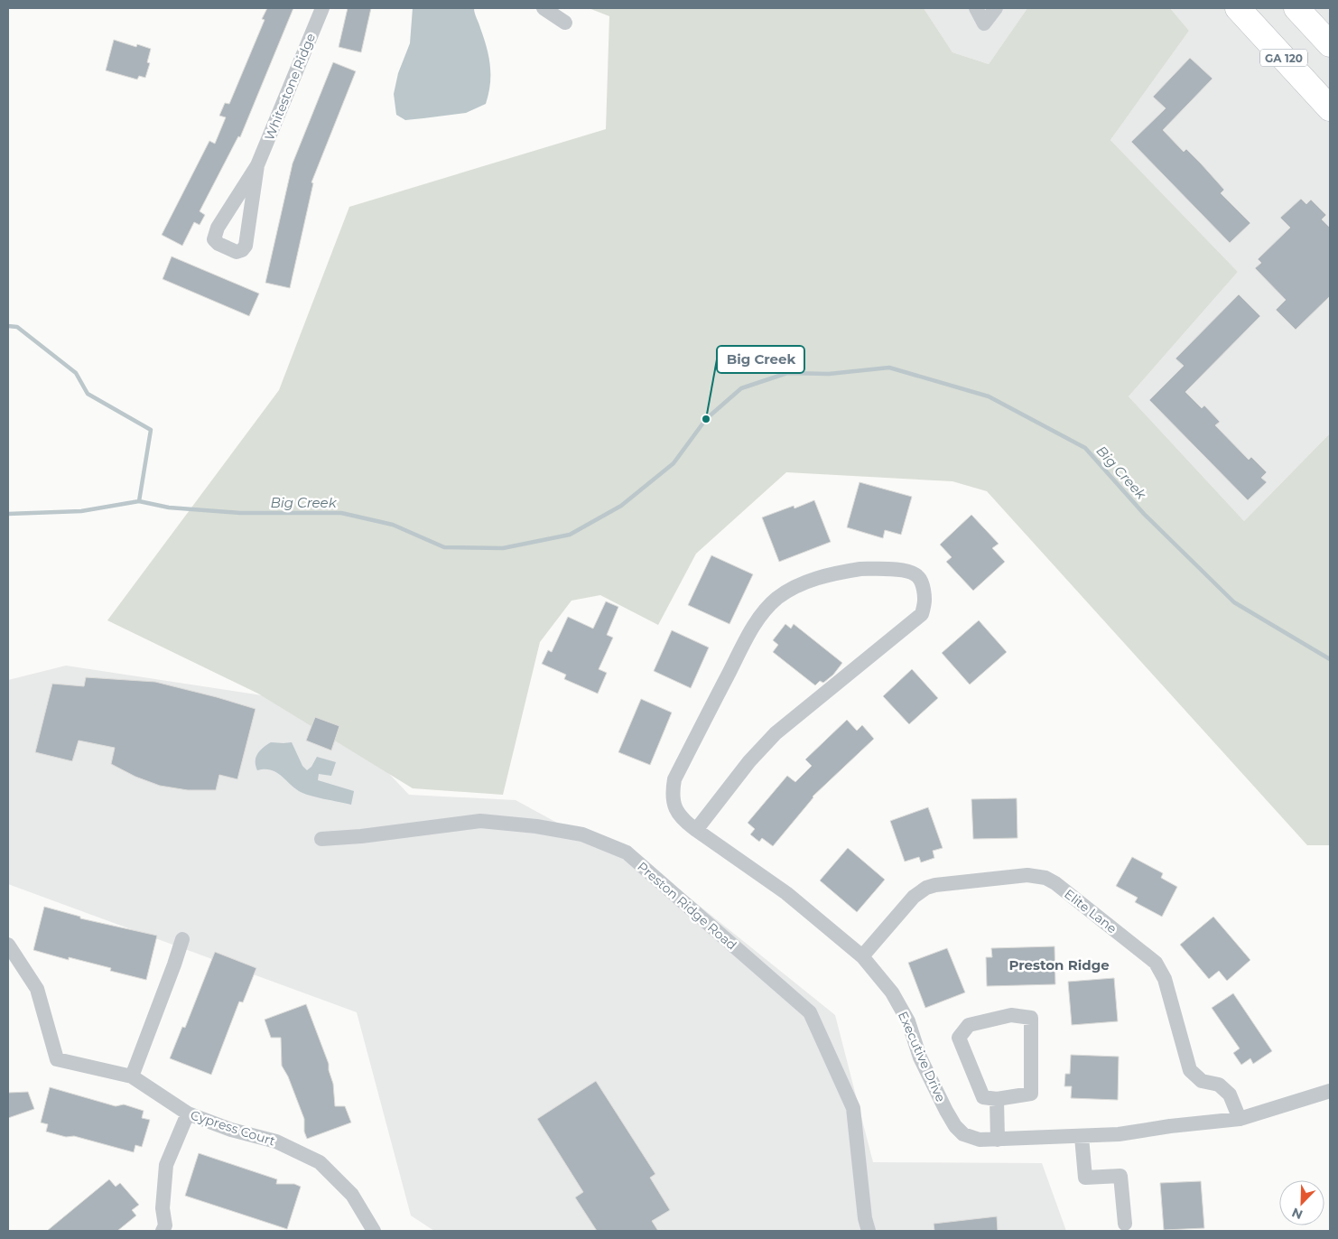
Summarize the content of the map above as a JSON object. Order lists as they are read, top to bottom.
{
  "streets": {
    "highway": ["GA 120"],
    "street": [
      "Whitestone Ridge",
      "Preston Ridge Road",
      "Elite Lane",
      "Executive Drive",
      "Cypress Court"
    ]
  },
  "crossings": [
    ["Elite Lane", "Executive Drive"]
  ],
  "districts": ["Preston Ridge"],
  "water": ["Big Creek"],
  "places": ["Big Creek"],
  "north": "bottom left"
}
